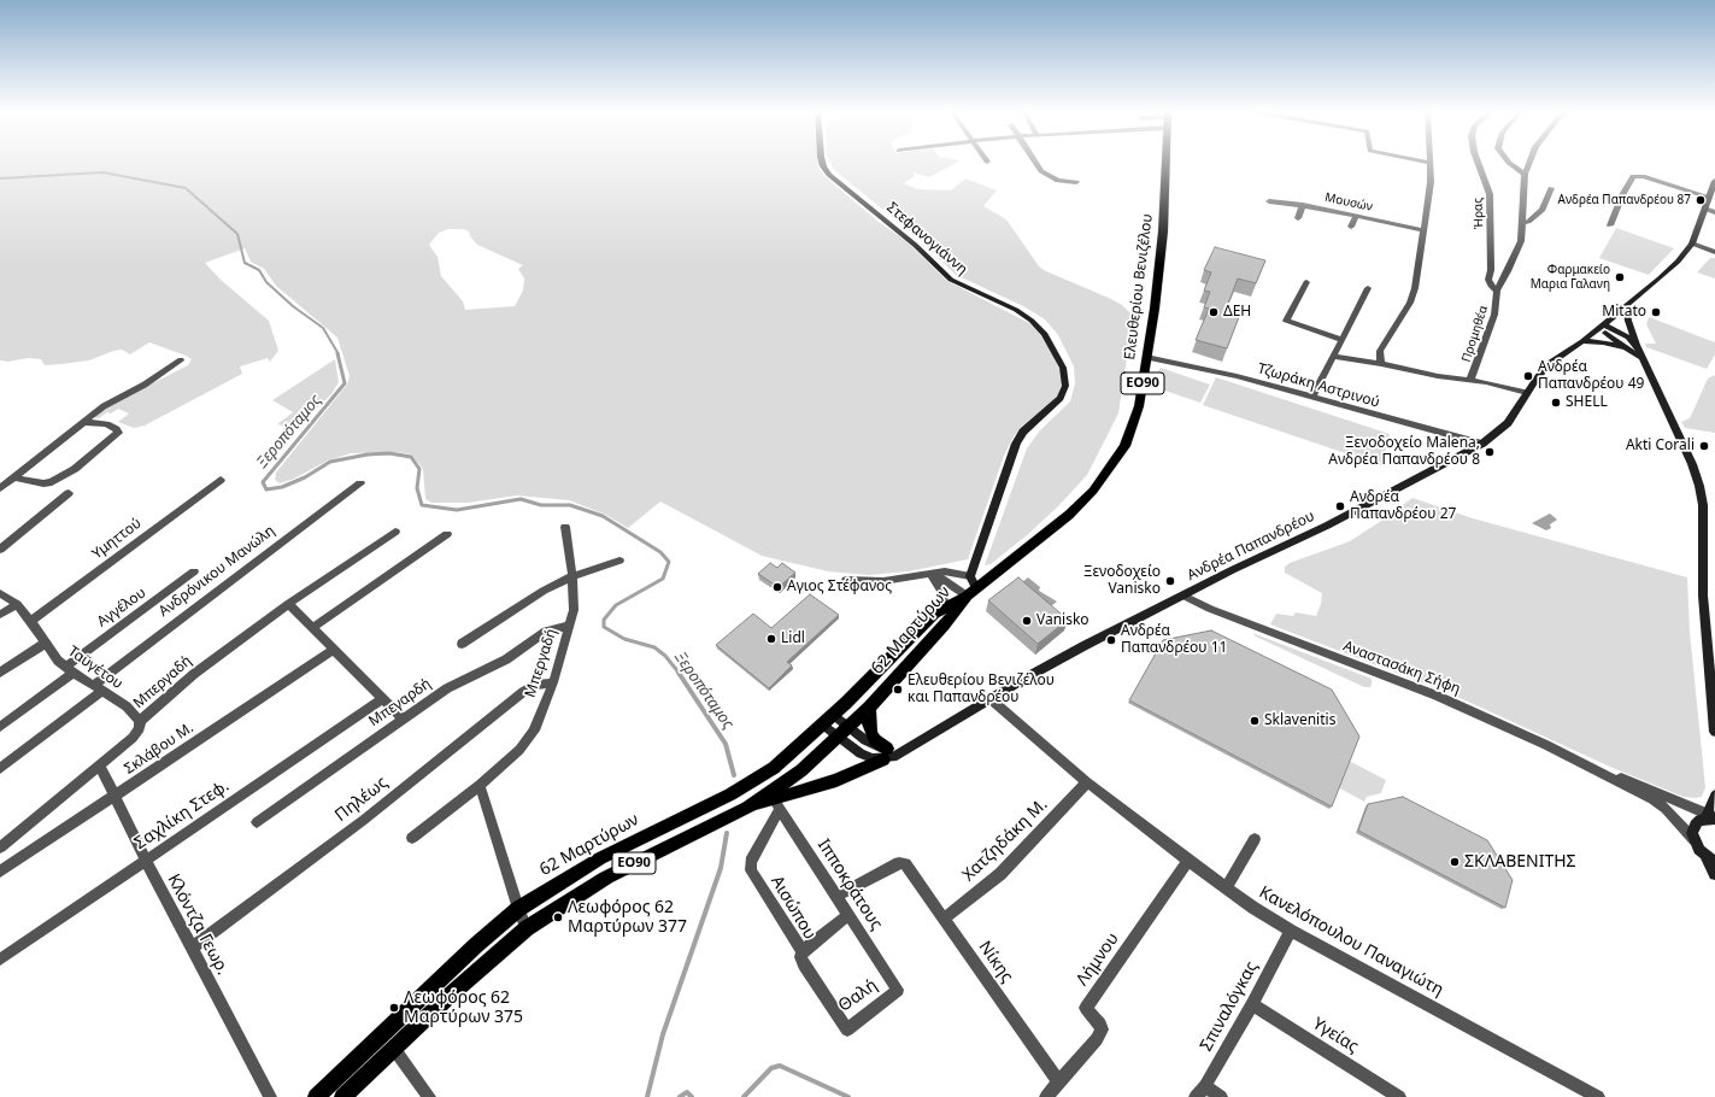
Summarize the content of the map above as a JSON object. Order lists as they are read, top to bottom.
{
  "streets": {
    "main road": [
      "Στεφανογιάννη",
      "Ελευθερίου Βενιζέλου",
      "ΕΟ90",
      "Ανδρέα Παπανδρέου",
      "62 Μαρτύρων"
    ],
    "street": [
      "Μουσών",
      "Ήρας",
      "Προμηθέα",
      "Τζωράκη Αστρινού",
      "Υμηττού",
      "Ανδρόνικου Μανώλη",
      "Αγγέλου",
      "Μπεργαδή",
      "Ταϋγέτου",
      "Αναστασάκη Σήφη",
      "Μπεγαρδή",
      "Σκλάβου Μ.",
      "Πηλέως",
      "Σαχλίκη Στεφ.",
      "Χατζηδάκη Μ.",
      "Ιπποκράτους",
      "Αισώπου",
      "Κλόντζα Γεωρ.",
      "Κανελόπουλου Παναγιώτη",
      "Λήμνου",
      "Νίκης",
      "Θαλή",
      "Σπιναλόγκας",
      "Υγείας"
    ]
  },
  "crossings": [
    ["Ήρας", "Προμηθέα"],
    ["Στεφανογιάννη", "Ελευθερίου Βενιζέλου"],
    ["Στεφανογιάννη", "62 Μαρτύρων"],
    ["Ελευθερίου Βενιζέλου", "Τζωράκη Αστρινού"],
    ["Ελευθερίου Βενιζέλου", "62 Μαρτύρων"],
    ["Τζωράκη Αστρινού", "Ανδρέα Παπανδρέου"],
    ["Υμηττού", "Ταϋγέτου"],
    ["Ανδρέα Παπανδρέου", "Αναστασάκη Σήφη"],
    ["Ανδρέα Παπανδρέου", "Κανελόπουλου Παναγιώτη"],
    ["Ανδρόνικου Μανώλη", "Ταϋγέτου"],
    ["Αγγέλου", "Ταϋγέτου"],
    ["Μπεργαδή", "Ταϋγέτου"],
    ["Μπεργαδή", "Μπεγαρδή"],
    ["Μπεργαδή", "Πηλέως"],
    ["Μπεργαδή", "Κλόντζα Γεωρ."],
    ["Σκλάβου Μ.", "Κλόντζα Γεωρ."],
    ["Πηλέως", "Κλόντζα Γεωρ."],
    ["Σαχλίκη Στεφ.", "Κλόντζα Γεωρ."],
    ["Χατζηδάκη Μ.", "Κανελόπουλου Παναγιώτη"],
    ["Χατζηδάκη Μ.", "Νίκης"],
    ["Ιπποκράτους", "Αισώπου"],
    ["Ιπποκράτους", "Νίκης"],
    ["Ιπποκράτους", "Θαλή"],
    ["Αισώπου", "Θαλή"],
    ["Κανελόπουλου Παναγιώτη", "Λήμνου"],
    ["Κανελόπουλου Παναγιώτη", "Σπιναλόγκας"],
    ["Λήμνου", "Νίκης"],
    ["Σπιναλόγκας", "Υγείας"]
  ],
  "water": ["Ξεροπόταμος"],
  "places": [
    "Ανδρέα Παπανδρέου 87",
    "Φαρμακείο Μαρια Γαλανη",
    "ΔΕΗ",
    "Mitato",
    "Ανδρέα Παπανδρέου 49",
    "SHELL",
    "Akti Corali",
    "Ξενοδοχείο Malena, Ανδρέα Παπανδρέου 8",
    "Ανδρέα Παπανδρέου 27",
    "Ξενοδοχείο Vanisko",
    "Αγιος Στέφανος",
    "Vanisko",
    "Lidl",
    "Ανδρέα Παπανδρέου 11",
    "Ελευθερίου Βενιζέλου και Παπανδρέου",
    "Sklavenitis",
    "ΣΚΛΑΒΕΝΙΤΗΣ",
    "Λεωφόρος 62 Μαρτύρων 377",
    "Λεωφόρος 62 Μαρτύρων 375"
  ]
}
